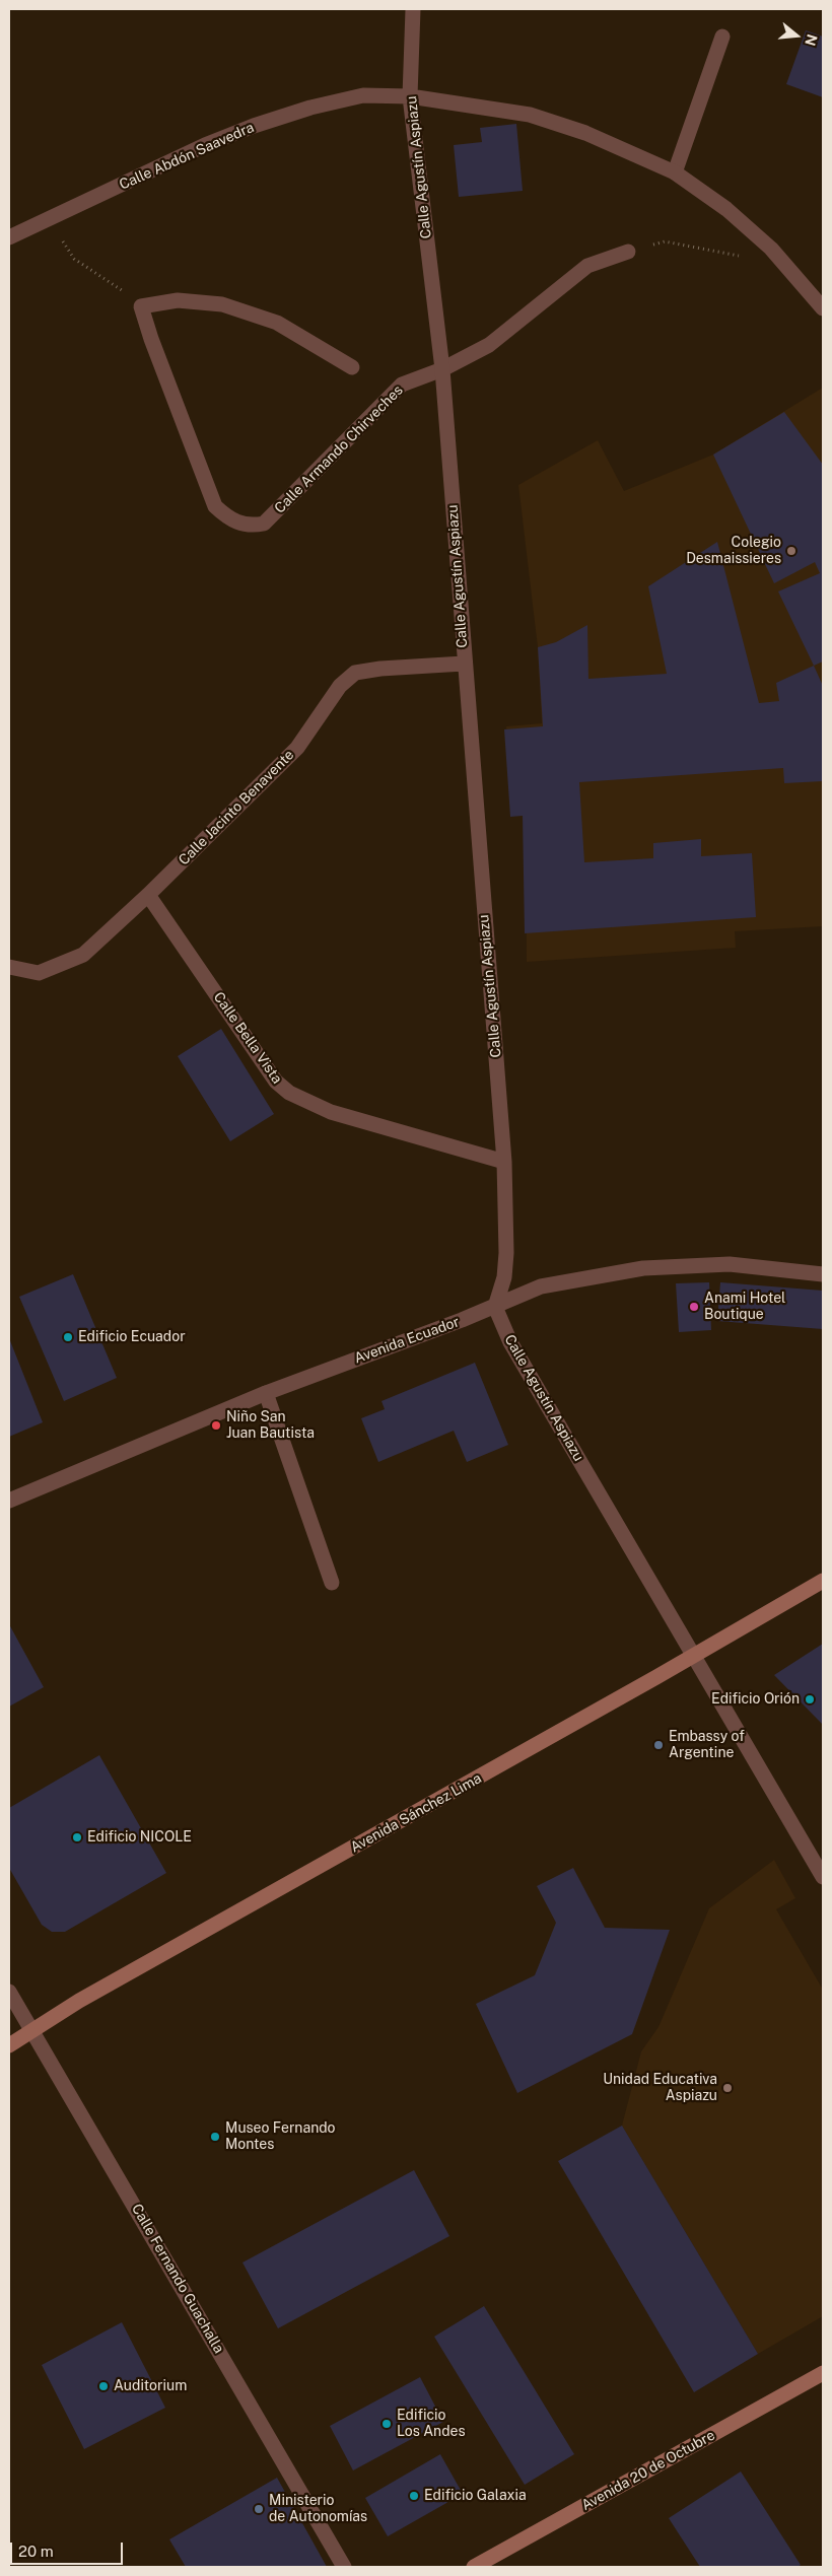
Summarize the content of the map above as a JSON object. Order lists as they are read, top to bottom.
{
  "streets": {
    "main road": ["Avenida Sánchez Lima", "Avenida 20 de Octubre"],
    "street": [
      "Calle Abdón Saavedra",
      "Calle Agustín Aspiazu",
      "Calle Armando Chirveches",
      "Calle Jacinto Benavente",
      "Calle Bella Vista",
      "Avenida Ecuador",
      "Calle Fernando Guachalla"
    ]
  },
  "crossings": [
    ["Calle Abdón Saavedra", "Calle Agustín Aspiazu"],
    ["Calle Agustín Aspiazu", "Calle Armando Chirveches"],
    ["Calle Agustín Aspiazu", "Calle Jacinto Benavente"],
    ["Calle Agustín Aspiazu", "Calle Bella Vista"],
    ["Calle Agustín Aspiazu", "Avenida Ecuador"],
    ["Calle Agustín Aspiazu", "Avenida Sánchez Lima"],
    ["Calle Jacinto Benavente", "Calle Bella Vista"],
    ["Avenida Sánchez Lima", "Calle Fernando Guachalla"]
  ],
  "places": [
    "Colegio Desmaissieres",
    "Anami Hotel Boutique",
    "Edificio Ecuador",
    "Niño San Juan Bautista",
    "Edificio Orión",
    "Embassy of Argentine",
    "Edificio NICOLE",
    "Unidad Educativa Aspiazu",
    "Museo Fernando Montes",
    "Auditorium",
    "Edificio Los Andes",
    "Edificio Galaxia",
    "Ministerio de Autonomías"
  ],
  "scale_bar": "20 m",
  "north": "right"
}
